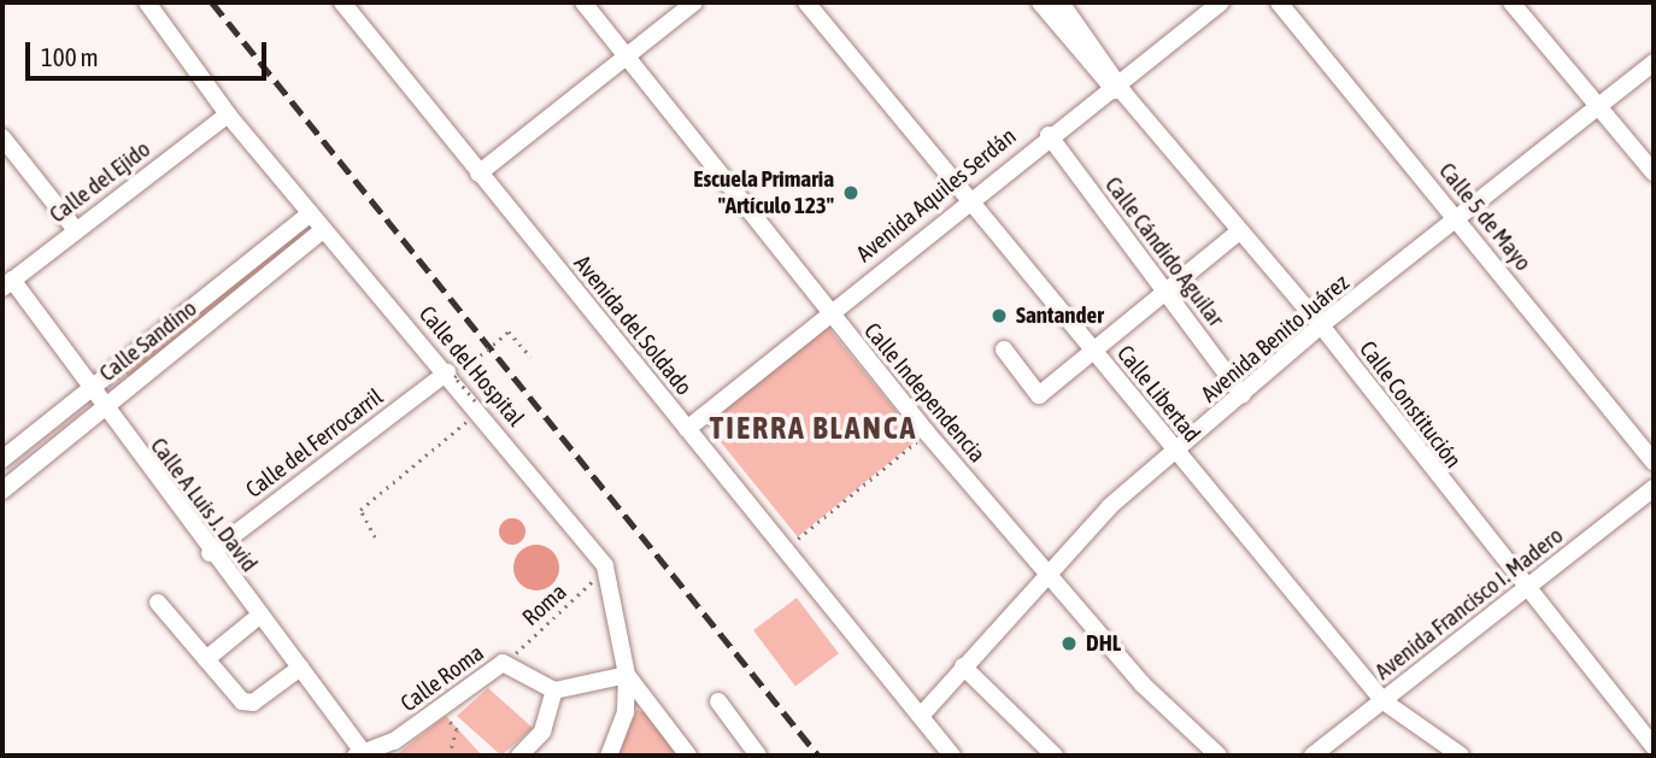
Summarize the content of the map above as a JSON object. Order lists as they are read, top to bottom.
{
  "streets": {
    "street": [
      "Calle del Ejido",
      "Avenida Aquiles Serdán",
      "Calle 5 de Mayo",
      "Calle Cándido Aguilar",
      "Avenida del Soldado",
      "Avenida Benito Juárez",
      "Calle Sandino",
      "Calle del Hospital",
      "Calle Independencia",
      "Calle Libertad",
      "Calle Constitución",
      "Calle del Ferrocarril",
      "Calle A Luis J. David",
      "Avenida Francisco I. Madero",
      "Calle Roma"
    ],
    "path": ["Roma"]
  },
  "crossings": [
    ["Calle del Ejido", "Calle del Hospital"],
    ["Calle del Ejido", "Calle A Luis J. David"],
    ["Avenida Aquiles Serdán", "Calle Cándido Aguilar"],
    ["Avenida Aquiles Serdán", "Avenida del Soldado"],
    ["Avenida Aquiles Serdán", "Calle Independencia"],
    ["Avenida Aquiles Serdán", "Calle Libertad"],
    ["Avenida Aquiles Serdán", "Calle Constitución"],
    ["Calle 5 de Mayo", "Avenida Benito Juárez"],
    ["Calle Cándido Aguilar", "Avenida Benito Juárez"],
    ["Avenida del Soldado", "Avenida Benito Juárez"],
    ["Avenida Benito Juárez", "Calle Independencia"],
    ["Avenida Benito Juárez", "Calle Libertad"],
    ["Avenida Benito Juárez", "Calle Constitución"],
    ["Calle Sandino", "Calle del Hospital"],
    ["Calle Sandino", "Calle A Luis J. David"],
    ["Calle del Hospital", "Calle del Ferrocarril"],
    ["Calle del Hospital", "Roma"],
    ["Calle Libertad", "Avenida Francisco I. Madero"],
    ["Calle Constitución", "Avenida Francisco I. Madero"],
    ["Calle del Ferrocarril", "Calle A Luis J. David"],
    ["Calle A Luis J. David", "Calle Roma"],
    ["Roma", "Calle Roma"]
  ],
  "districts": ["TIERRA BLANCA"],
  "places": ["Escuela Primaria \"Artículo 123\"", "Santander", "DHL"],
  "scale_bar": "100 m"
}
